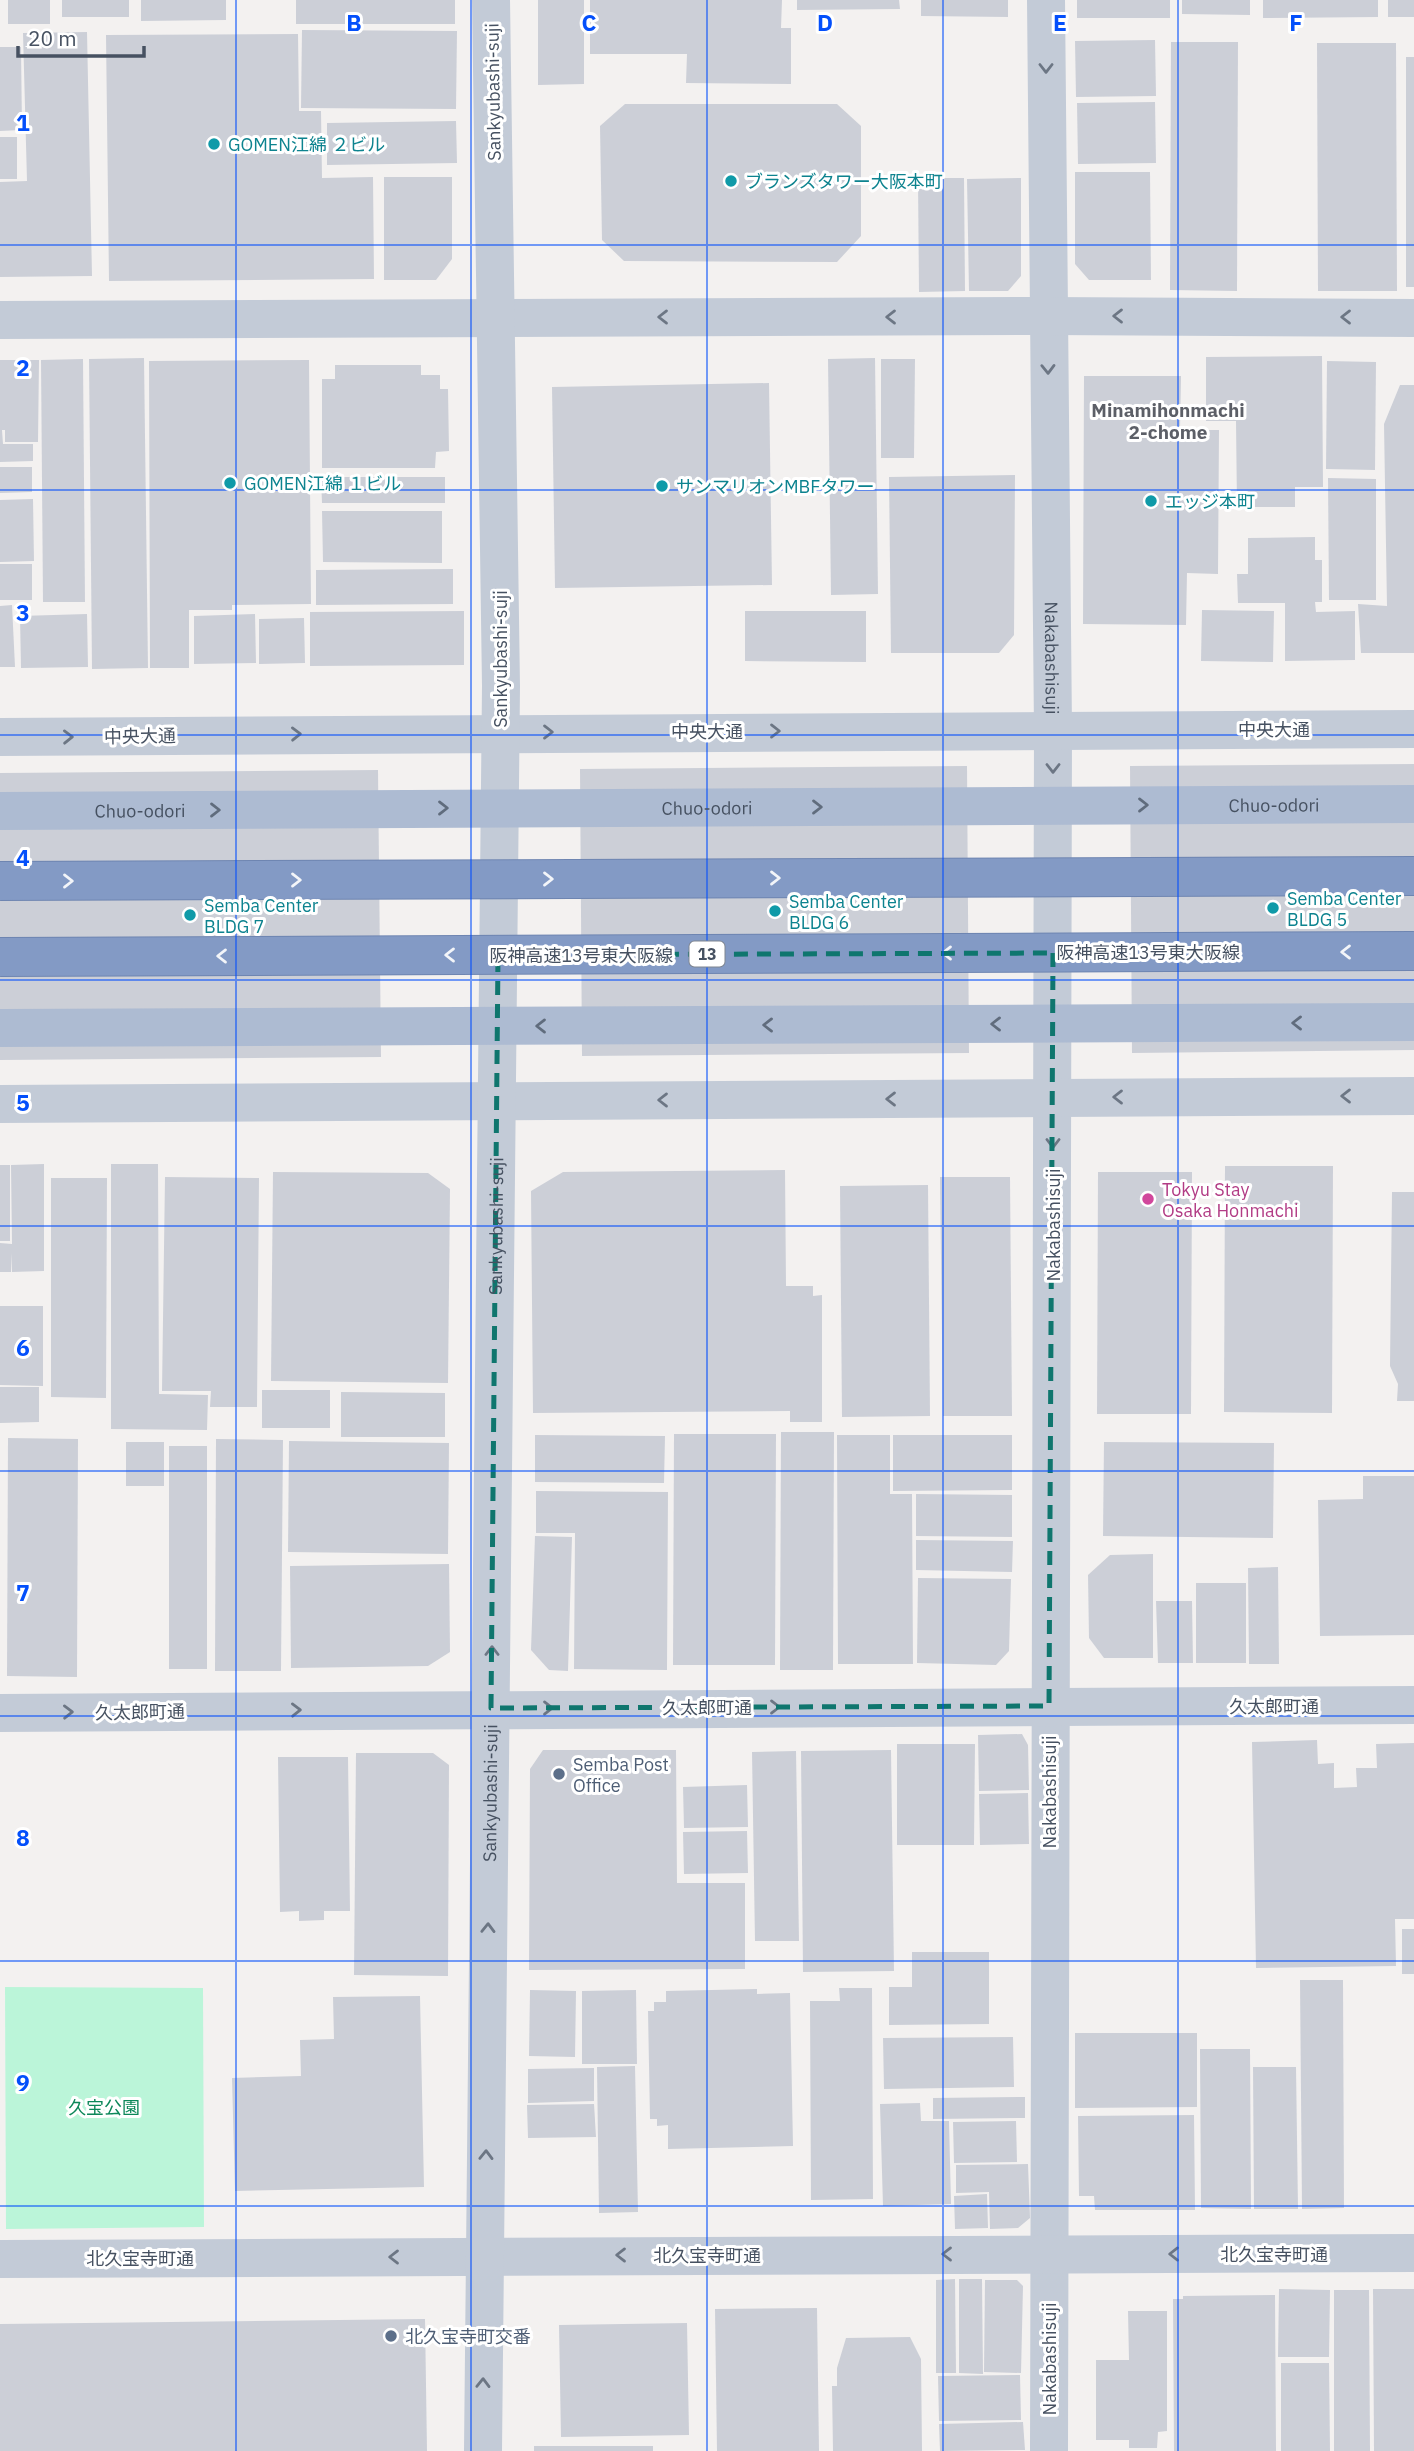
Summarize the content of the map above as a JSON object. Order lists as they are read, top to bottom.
{
  "streets": {
    "highway": ["阪神高速13号東大阪線", "13"],
    "main road": ["Chuo-odori"],
    "street": [
      "Sankyubashi-suji",
      "Nakabashisuji",
      "中央大通",
      "久太郎町通",
      "北久宝寺町通"
    ]
  },
  "crossings": [
    ["Sankyubashi-suji", "中央大通"],
    ["Sankyubashi-suji", "久太郎町通"],
    ["Sankyubashi-suji", "北久宝寺町通"],
    ["Nakabashisuji", "中央大通"],
    ["Nakabashisuji", "久太郎町通"],
    ["Nakabashisuji", "北久宝寺町通"]
  ],
  "one_way": [
    "Sankyubashi-suji",
    "Nakabashisuji",
    "中央大通",
    "久太郎町通",
    "北久宝寺町通"
  ],
  "districts": ["Minamihonmachi 2-chome"],
  "parks": ["久宝公園"],
  "places": [
    "GOMEN江綿 ２ビル",
    "ブランズタワー大阪本町",
    "GOMEN江綿 １ビル",
    "サンマリオンMBFタワー",
    "エッジ本町",
    "Semba Center BLDG 5",
    "Semba Center BLDG 6",
    "Semba Center BLDG 7",
    "Tokyu Stay Osaka Honmachi",
    "Semba Post Office",
    "北久宝寺町交番"
  ],
  "scale_bar": "20 m",
  "grid": {
    "columns": [
      "B",
      "C",
      "D",
      "E",
      "F"
    ],
    "rows": [
      "1",
      "2",
      "3",
      "4",
      "5",
      "6",
      "7",
      "8",
      "9"
    ]
  }
}
